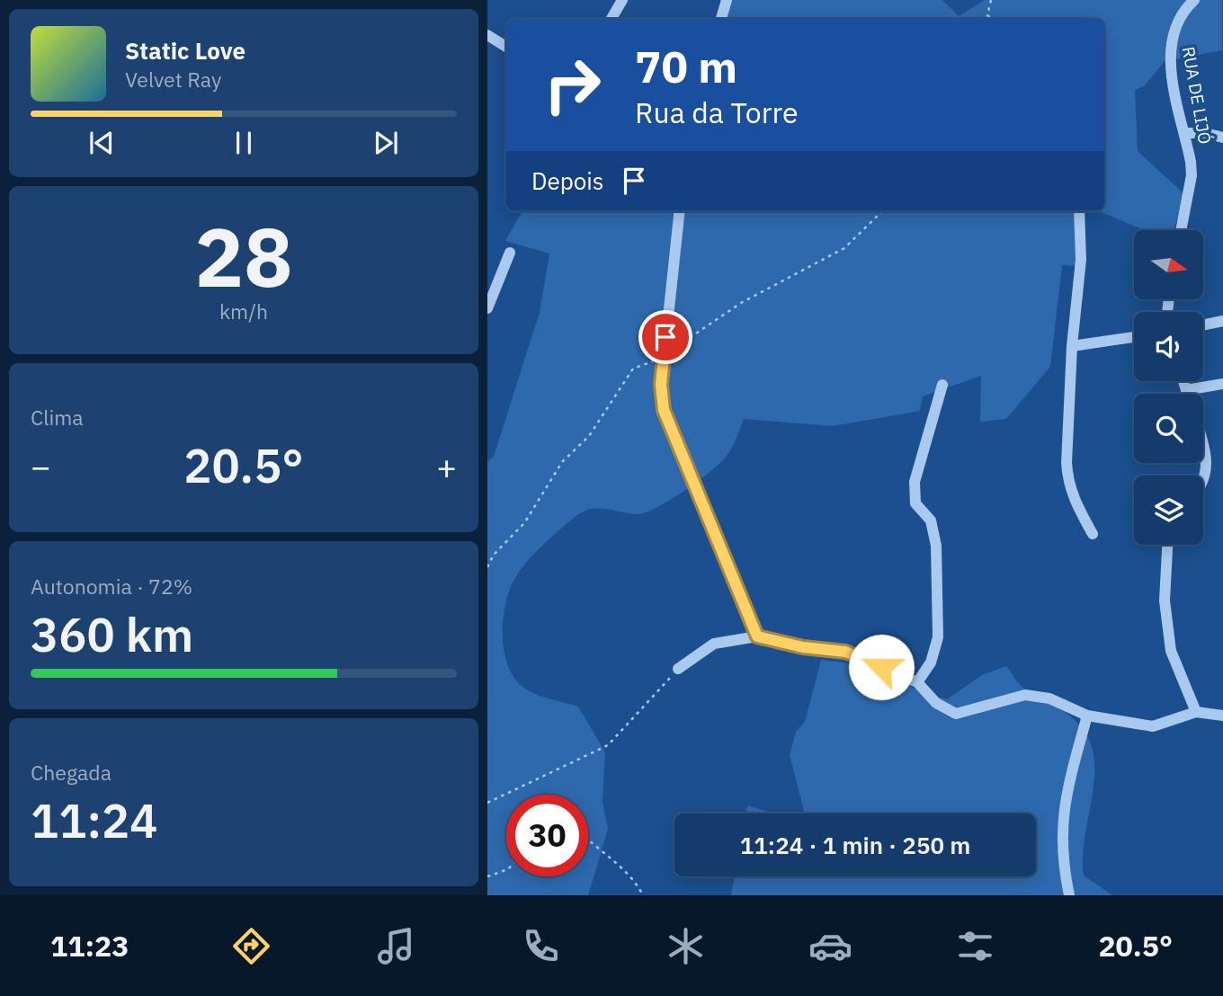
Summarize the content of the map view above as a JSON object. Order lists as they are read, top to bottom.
{
  "streets": {
    "street": ["RUA DE LIJÓ"]
  },
  "north": "right",
  "page": {
    "turn": ["70 m", "Rua da Torre"],
    "song": ["Static Love", "Velvet Ray"],
    "then": "Depois",
    "tile": [
      ["28", "km/h"],
      "Clima",
      ["Autonomia · 72%", "360 km"],
      ["Chegada", "11:24"]
    ],
    "heat": ["−", "20.5°", "+"],
    "limit": "30",
    "trip": "11:24 · 1 min · 250 m",
    "tabs": ["11:23", "20.5°"]
  }
}
